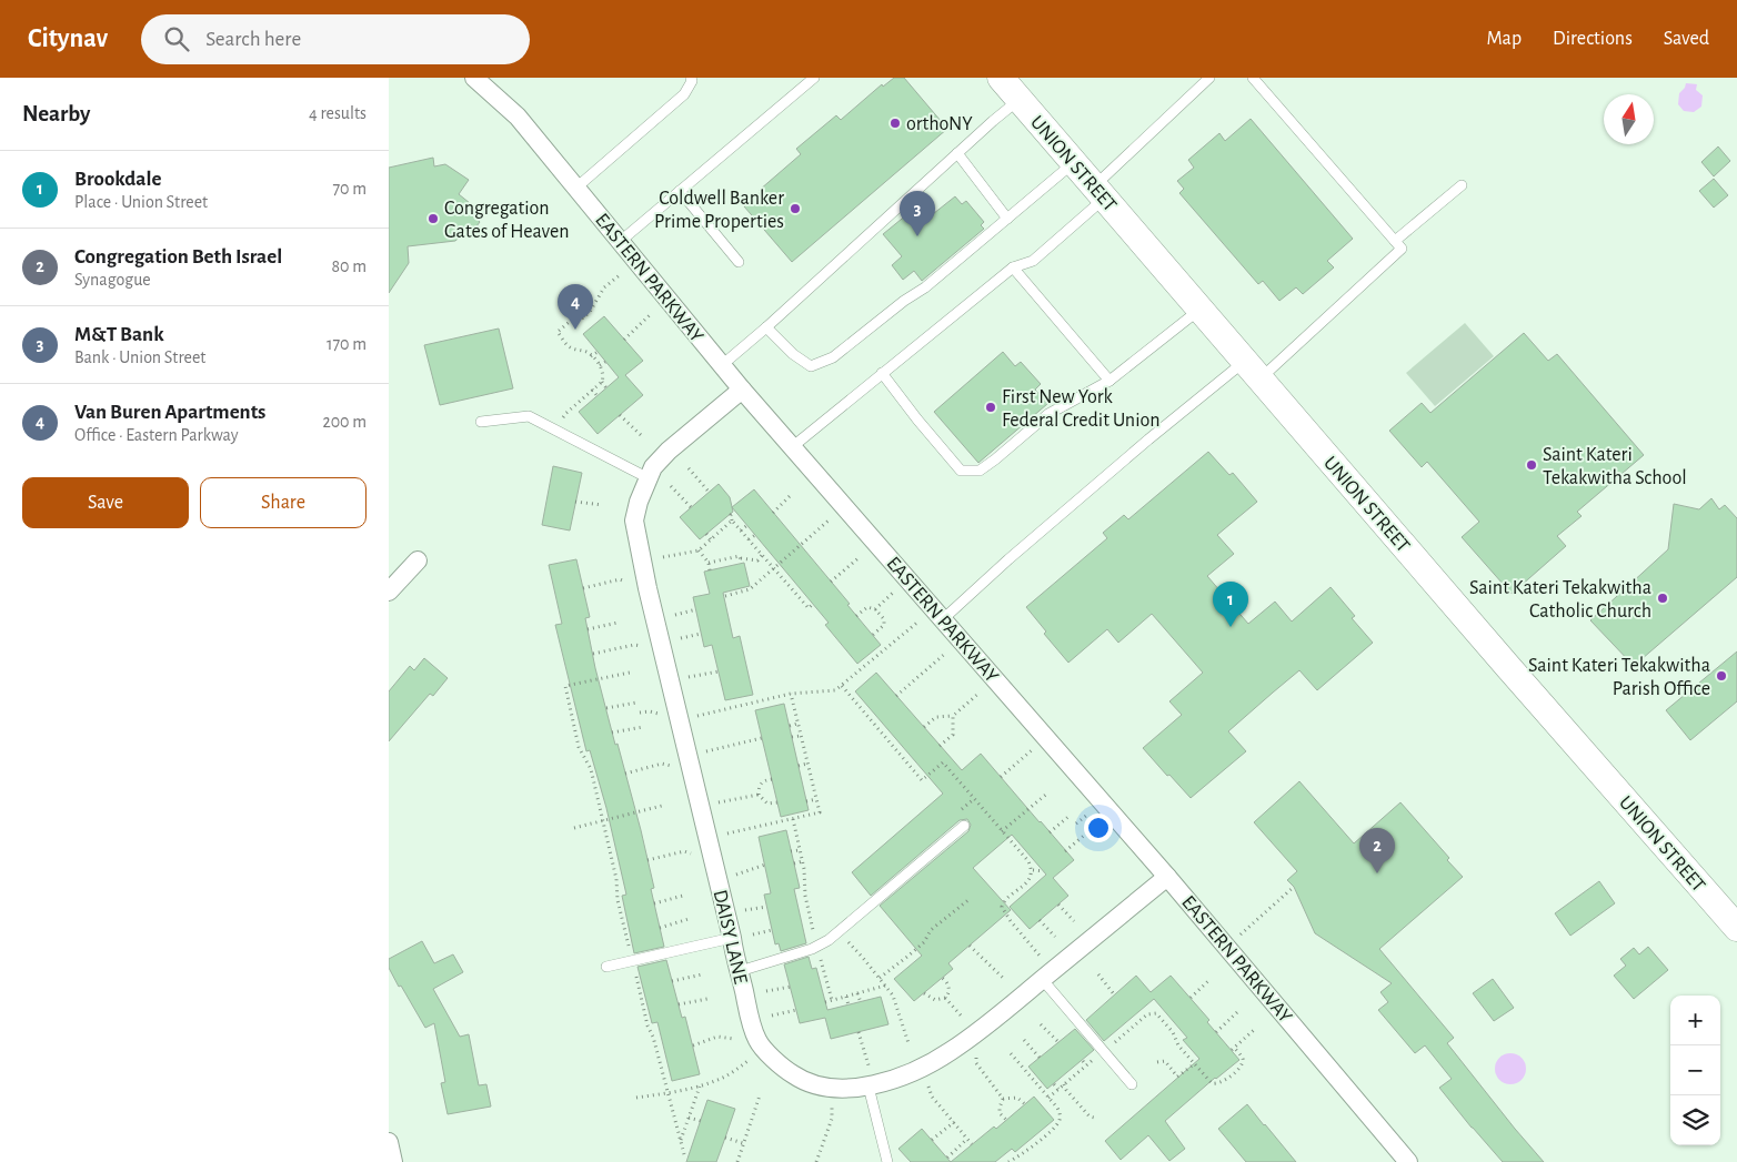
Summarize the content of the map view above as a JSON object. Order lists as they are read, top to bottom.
{
  "streets": {
    "main road": ["UNION STREET"],
    "street": ["EASTERN PARKWAY", "DAISY LANE"]
  },
  "crossings": [
    ["EASTERN PARKWAY", "DAISY LANE"]
  ],
  "places": [
    "orthoNY",
    "Coldwell Banker Prime Properties",
    "Congregation Gates of Heaven",
    "First New York Federal Credit Union",
    "Saint Kateri Tekakwitha School",
    "Saint Kateri Tekakwitha Catholic Church",
    "Saint Kateri Tekakwitha Parish Office"
  ],
  "north": "top",
  "page": {
    "header": "Citynav",
    "search": "Search here",
    "nav": ["Map", "Directions", "Saved"],
    "heading": ["Nearby", "4 results"],
    "list": [
      {
        "mark": "1",
        "name": "Brookdale",
        "note": "Place · Union Street",
        "value": "70 m"
      },
      {
        "mark": "2",
        "name": "Congregation Beth Israel",
        "note": "Synagogue",
        "value": "80 m"
      },
      {
        "mark": "3",
        "name": "M&T Bank",
        "note": "Bank · Union Street",
        "value": "170 m"
      },
      {
        "mark": "4",
        "name": "Van Buren Apartments",
        "note": "Office · Eastern Parkway",
        "value": "200 m"
      }
    ],
    "pins": [
      "3",
      "4",
      "1",
      "2"
    ],
    "buttons": ["Save", "Share"],
    "map_buttons": ["+", "−"]
  }
}
